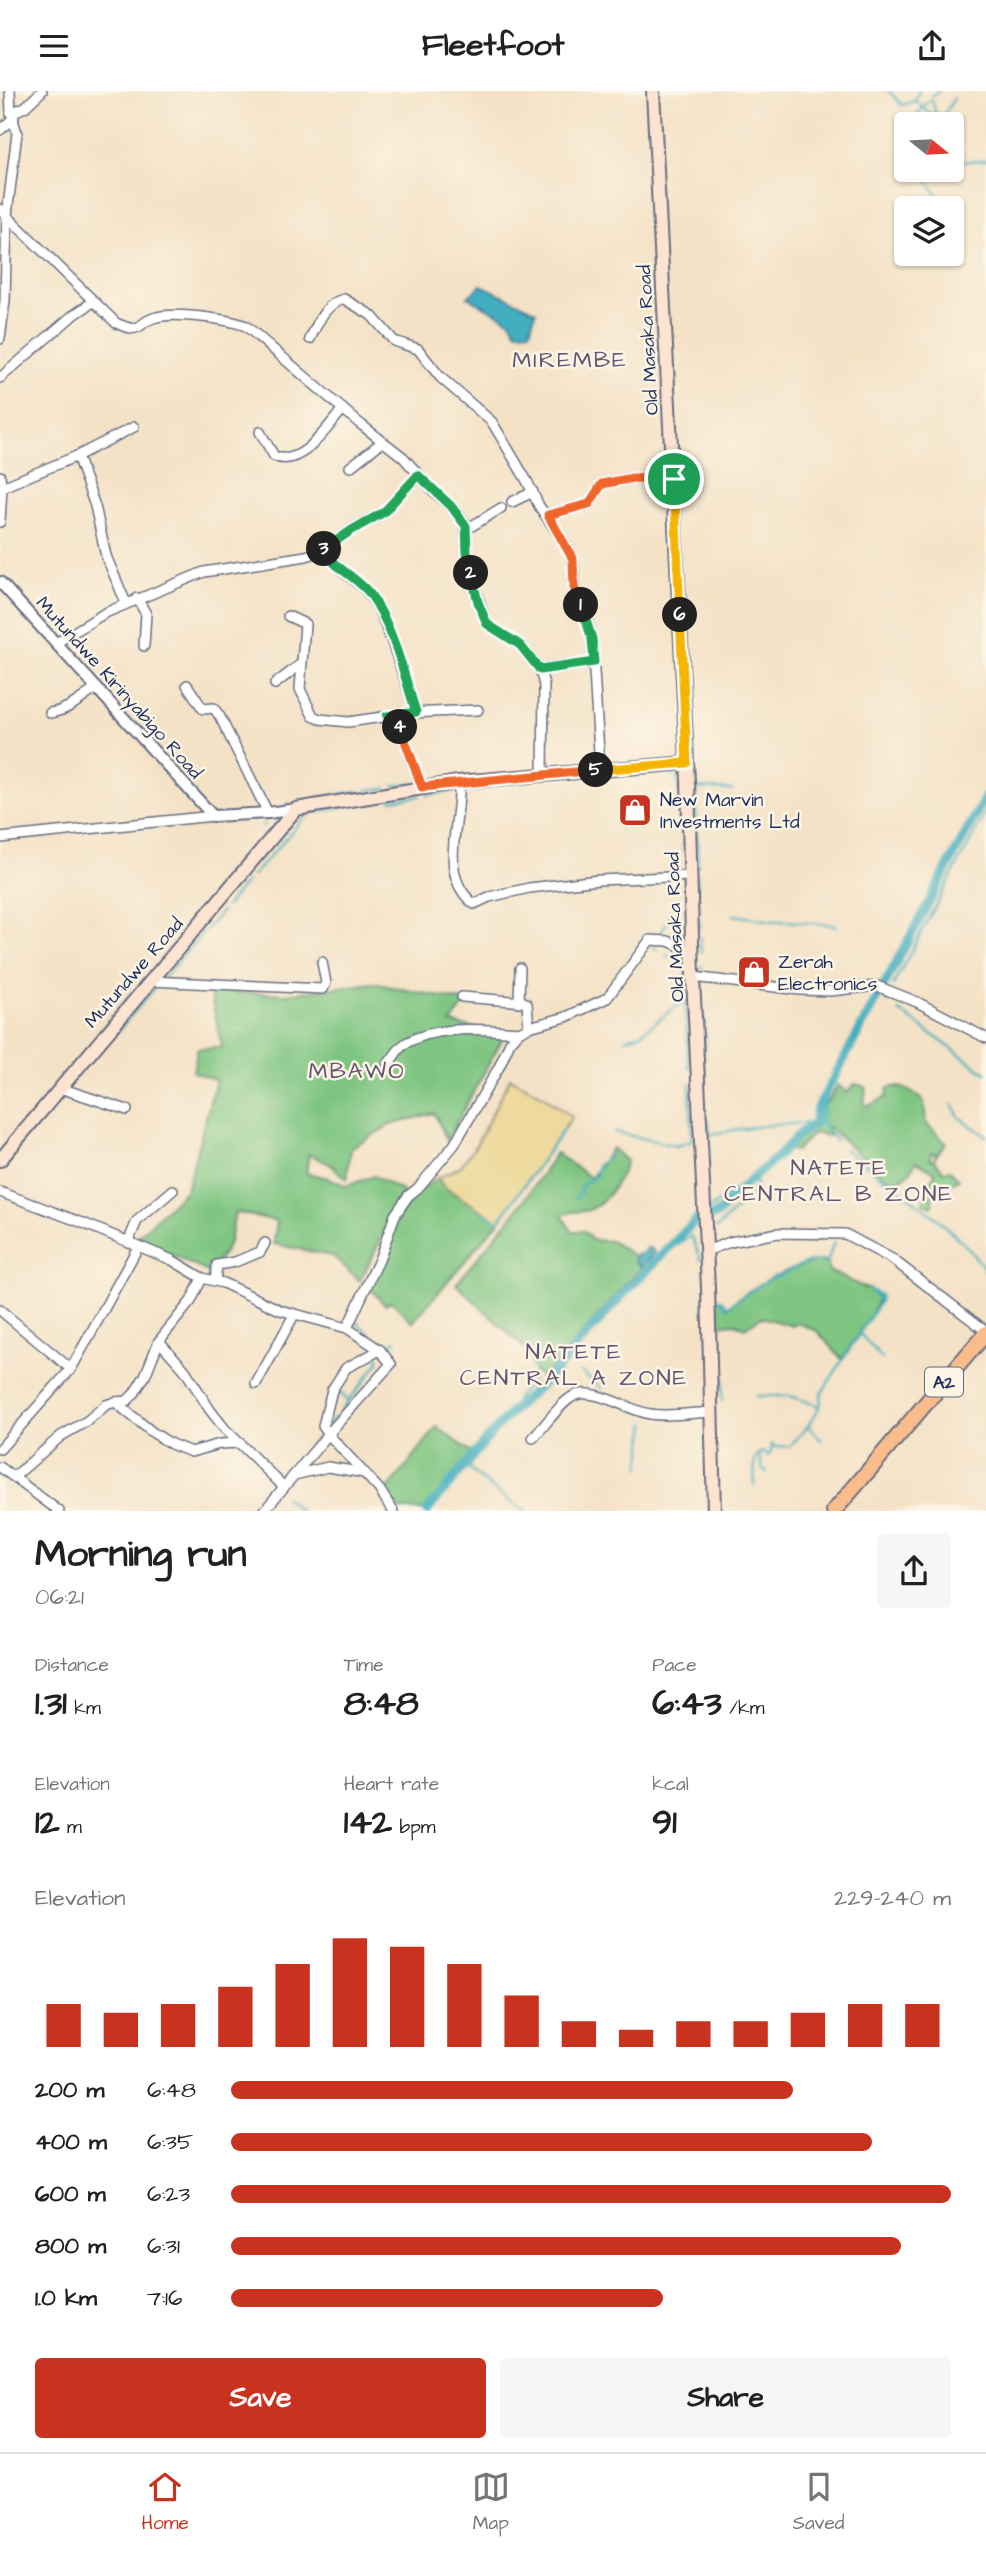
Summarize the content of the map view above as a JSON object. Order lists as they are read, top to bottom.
{
  "streets": {
    "main road": ["Old Masaka Road", "Mutundwe Road", "A2"],
    "street": ["Mutundwe Kirinyabigo Road"]
  },
  "districts": [
    "MIREMBE",
    "MBAWO",
    "NATETE CENTRAL B ZONE",
    "NATETE CENTRAL A ZONE"
  ],
  "places": {
    "shop": ["New Marvin Investments Ltd", "Zerah Electronics"]
  },
  "north": "right",
  "page": {
    "header": "Fleetfoot",
    "pins": [
      "3",
      "2",
      "1",
      "6",
      "4",
      "5"
    ],
    "heading": ["Morning run", "06:21"],
    "stats": [
      ["Distance", "1.31 km"],
      ["Time", "8:48"],
      ["Pace", "6:43 /km"],
      ["Elevation", "12 m"],
      ["Heart rate", "142 bpm"],
      ["kcal", "91"]
    ],
    "chart": ["Elevation", "229–240 m"],
    "list": [
      {
        "name": "200 m",
        "note": "6:48"
      },
      {
        "name": "400 m",
        "note": "6:35"
      },
      {
        "name": "600 m",
        "note": "6:23"
      },
      {
        "name": "800 m",
        "note": "6:31"
      },
      {
        "name": "1.0 km",
        "note": "7:16"
      }
    ],
    "buttons": ["Save", "Share"],
    "tabs": ["Home", "Map", "Saved"]
  }
}
